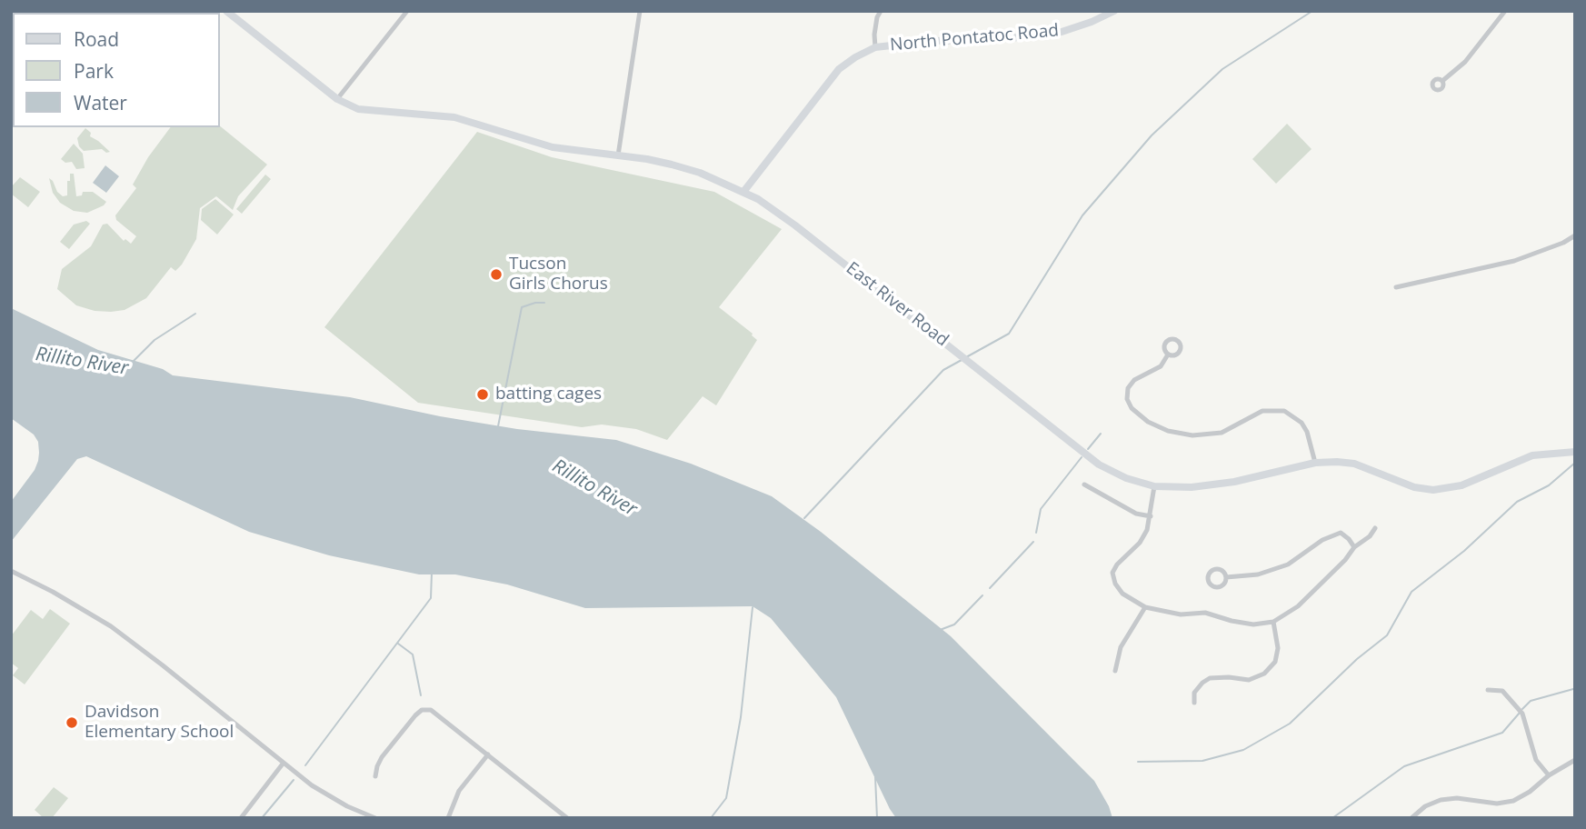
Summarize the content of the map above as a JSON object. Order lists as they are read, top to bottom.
{
  "streets": {
    "street": ["North Pontatoc Road", "East River Road"]
  },
  "crossings": [
    ["North Pontatoc Road", "East River Road"]
  ],
  "water": ["Rillito River"],
  "places": ["Tucson Girls Chorus", "batting cages", "Davidson Elementary School"],
  "legend": ["Road", "Park", "Water"]
}
